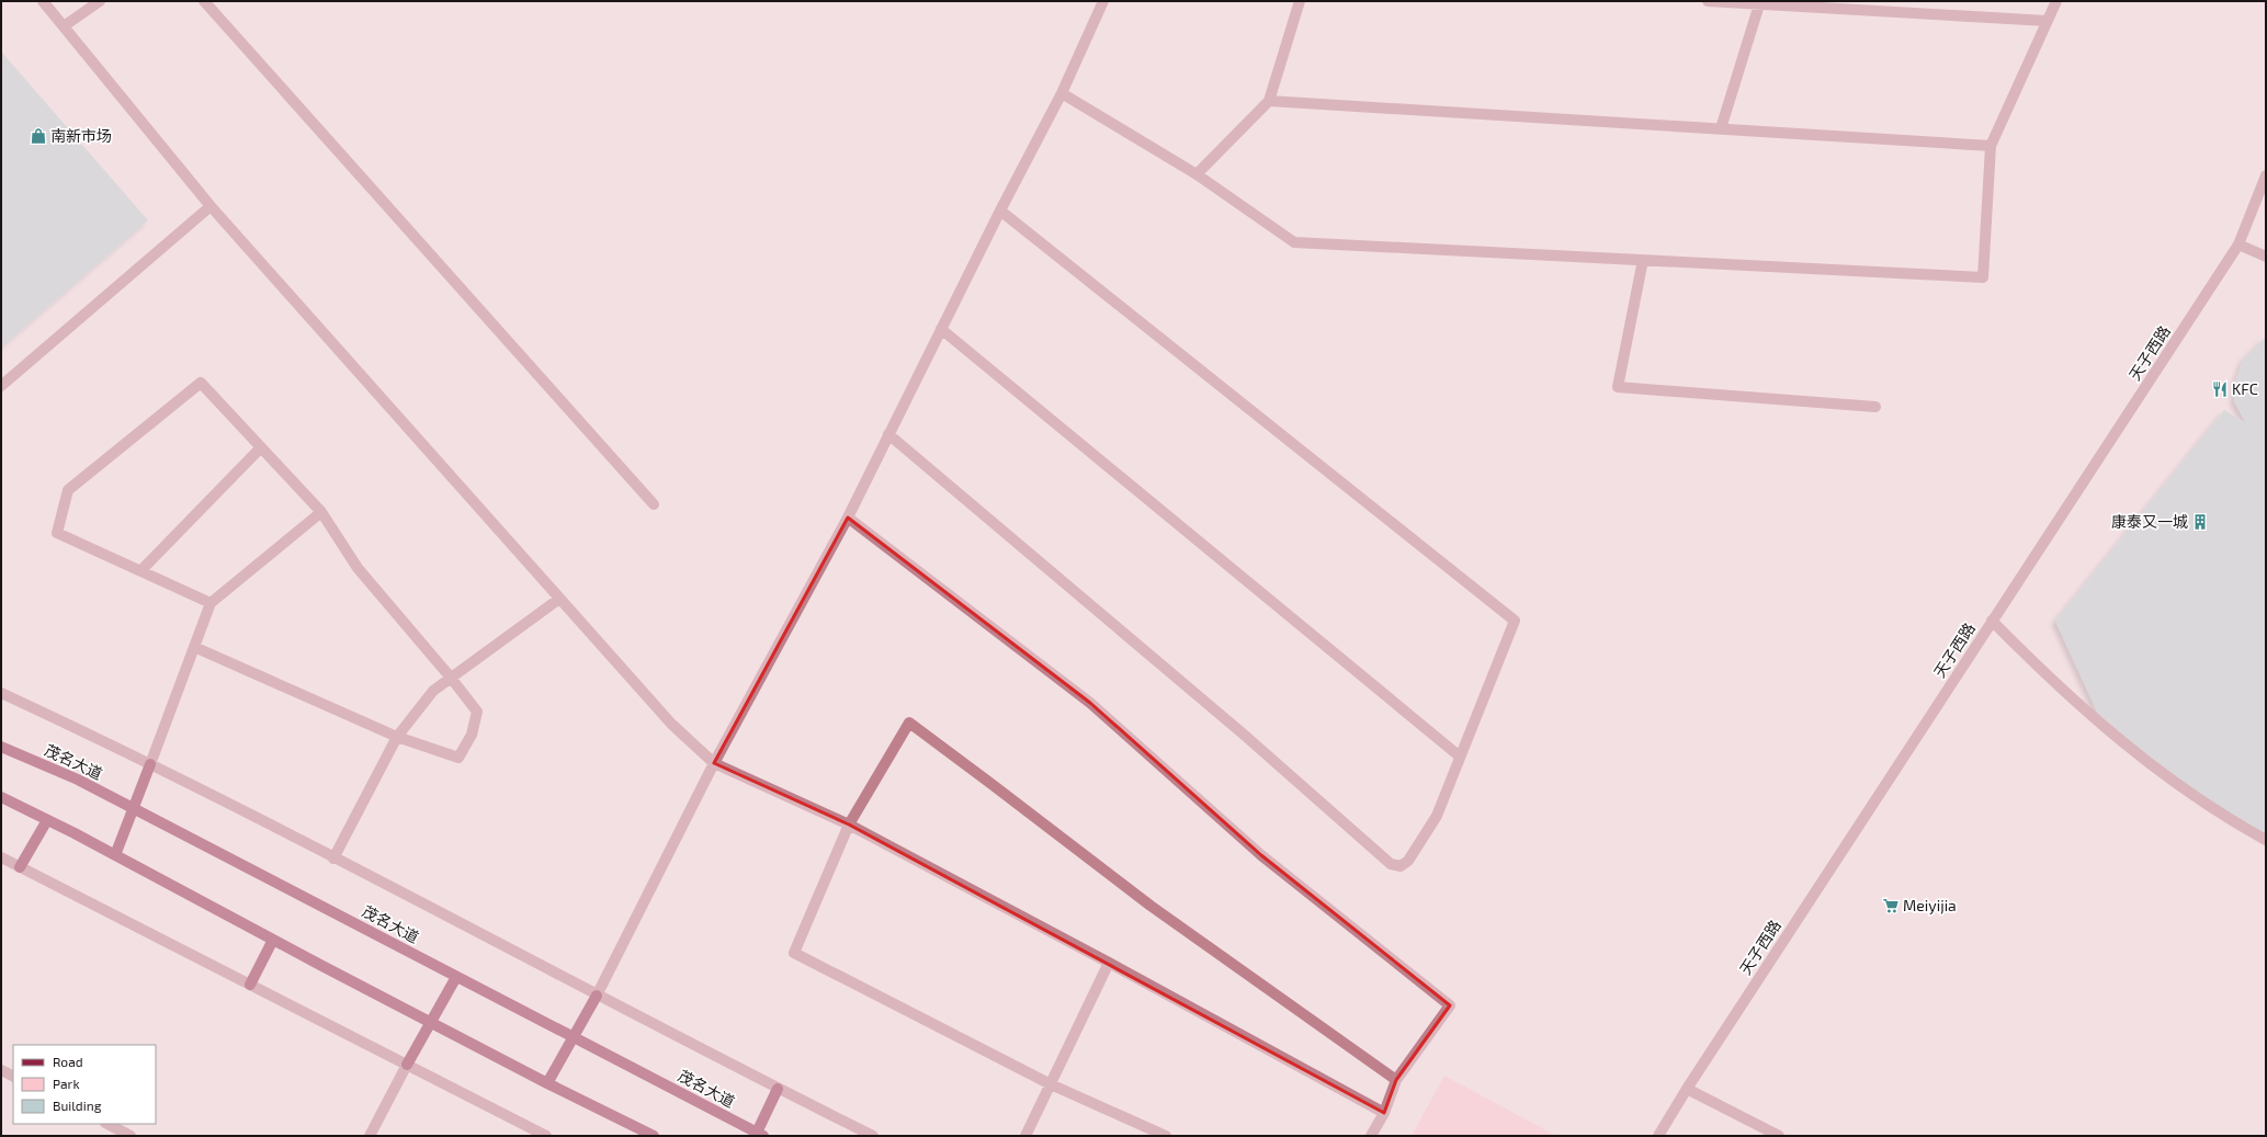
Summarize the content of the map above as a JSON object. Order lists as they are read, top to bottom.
{
  "streets": {
    "main road": ["茂名大道"],
    "street": ["天子西路"]
  },
  "places": {
    "shop": ["南新市场"],
    "restaurant": ["KFC"],
    "building": ["康泰又一城"],
    "supermarket": ["Meiyijia"]
  },
  "legend": ["Road", "Park", "Building"]
}
